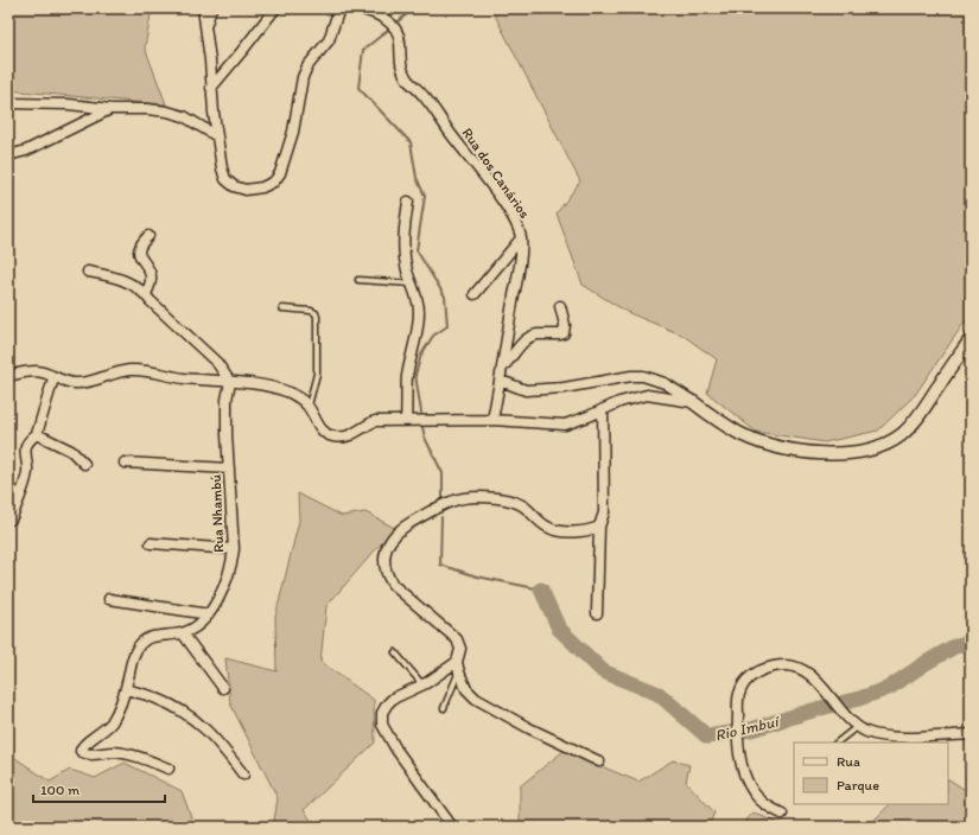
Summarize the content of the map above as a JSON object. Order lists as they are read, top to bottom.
{
  "streets": {
    "street": ["Rua dos Canários", "Rua Nhambú"]
  },
  "water": ["Rio Imbuí"],
  "legend": ["Rua", "Parque"],
  "scale_bar": "100 m"
}
